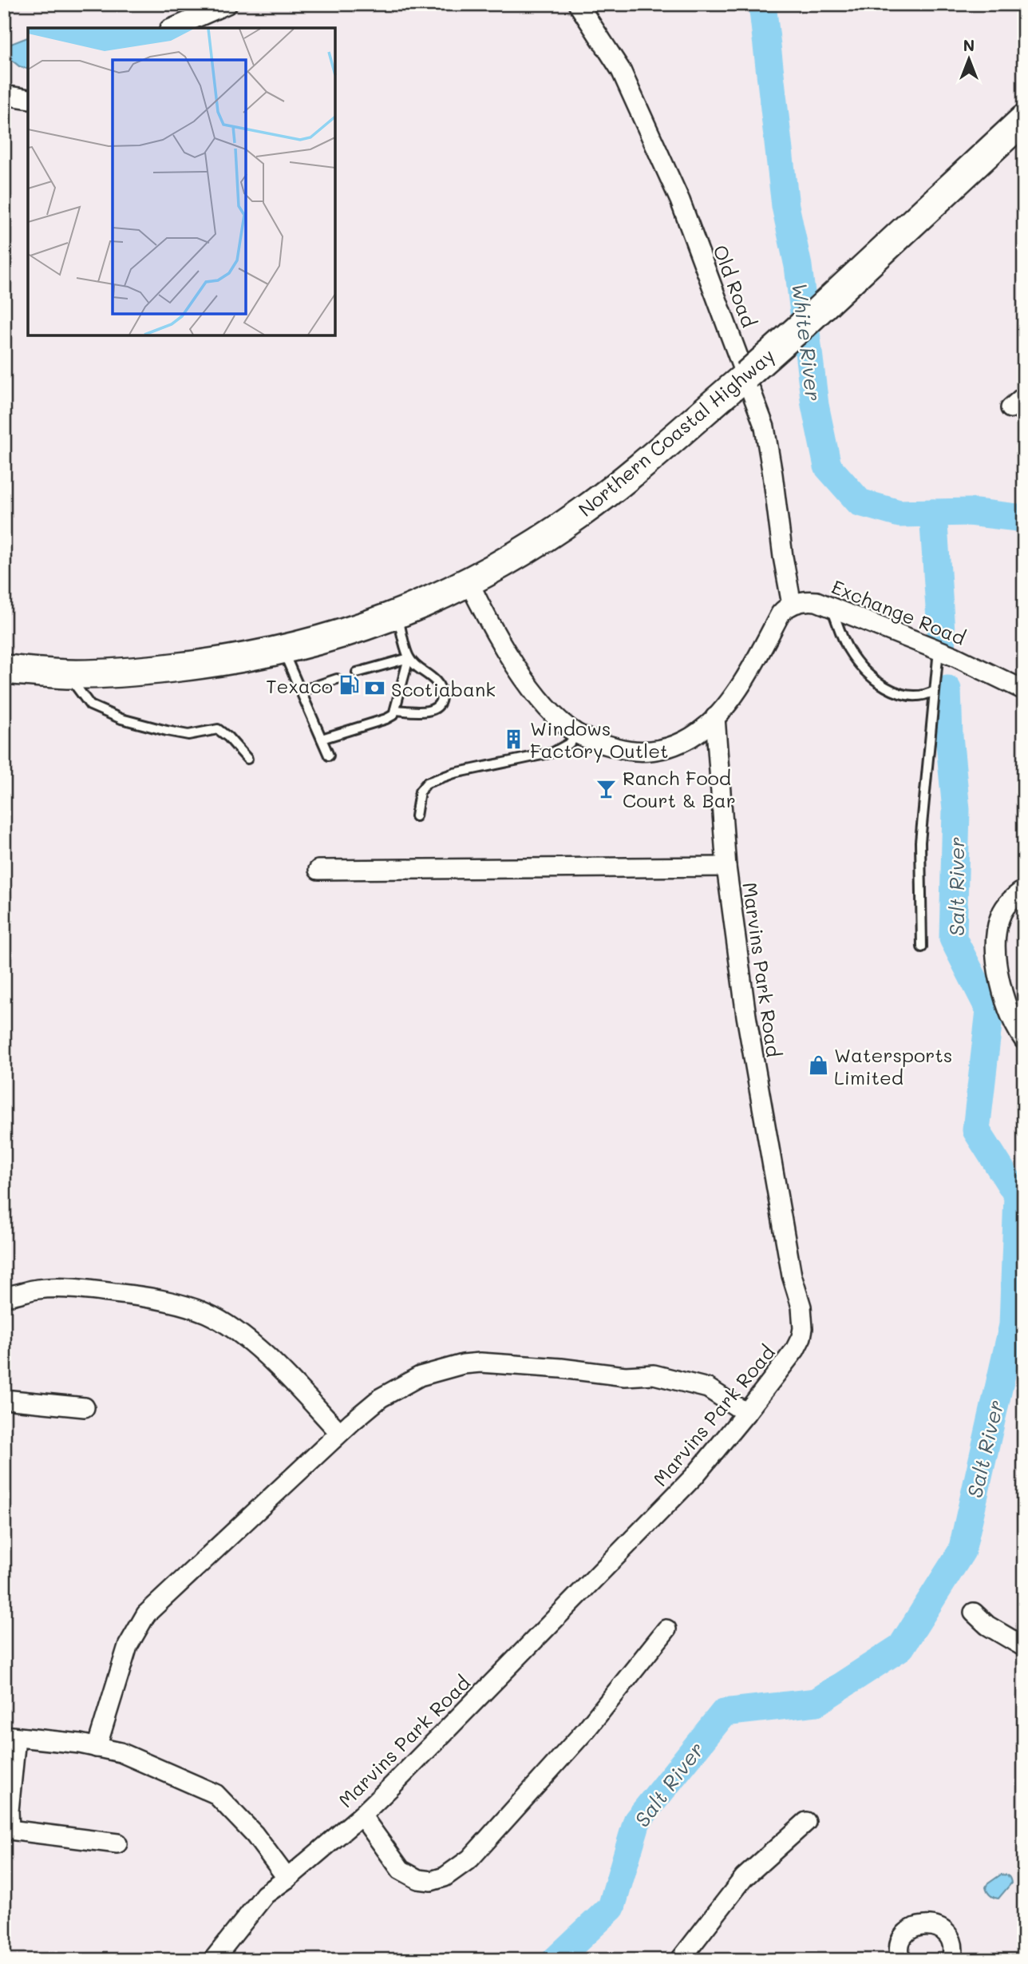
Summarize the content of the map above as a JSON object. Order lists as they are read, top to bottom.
{
  "streets": {
    "main road": ["Northern Coastal Highway"],
    "street": ["Old Road", "Exchange Road", "Marvins Park Road"]
  },
  "crossings": [
    ["Old Road", "Exchange Road"]
  ],
  "water": ["White River", "Salt River"],
  "places": {
    "fuel station": ["Texaco"],
    "bank": ["Scotiabank"],
    "building": ["Windows Factory Outlet"],
    "bar": ["Ranch Food Court & Bar"],
    "shop": ["Watersports Limited"]
  },
  "north": "top"
}
